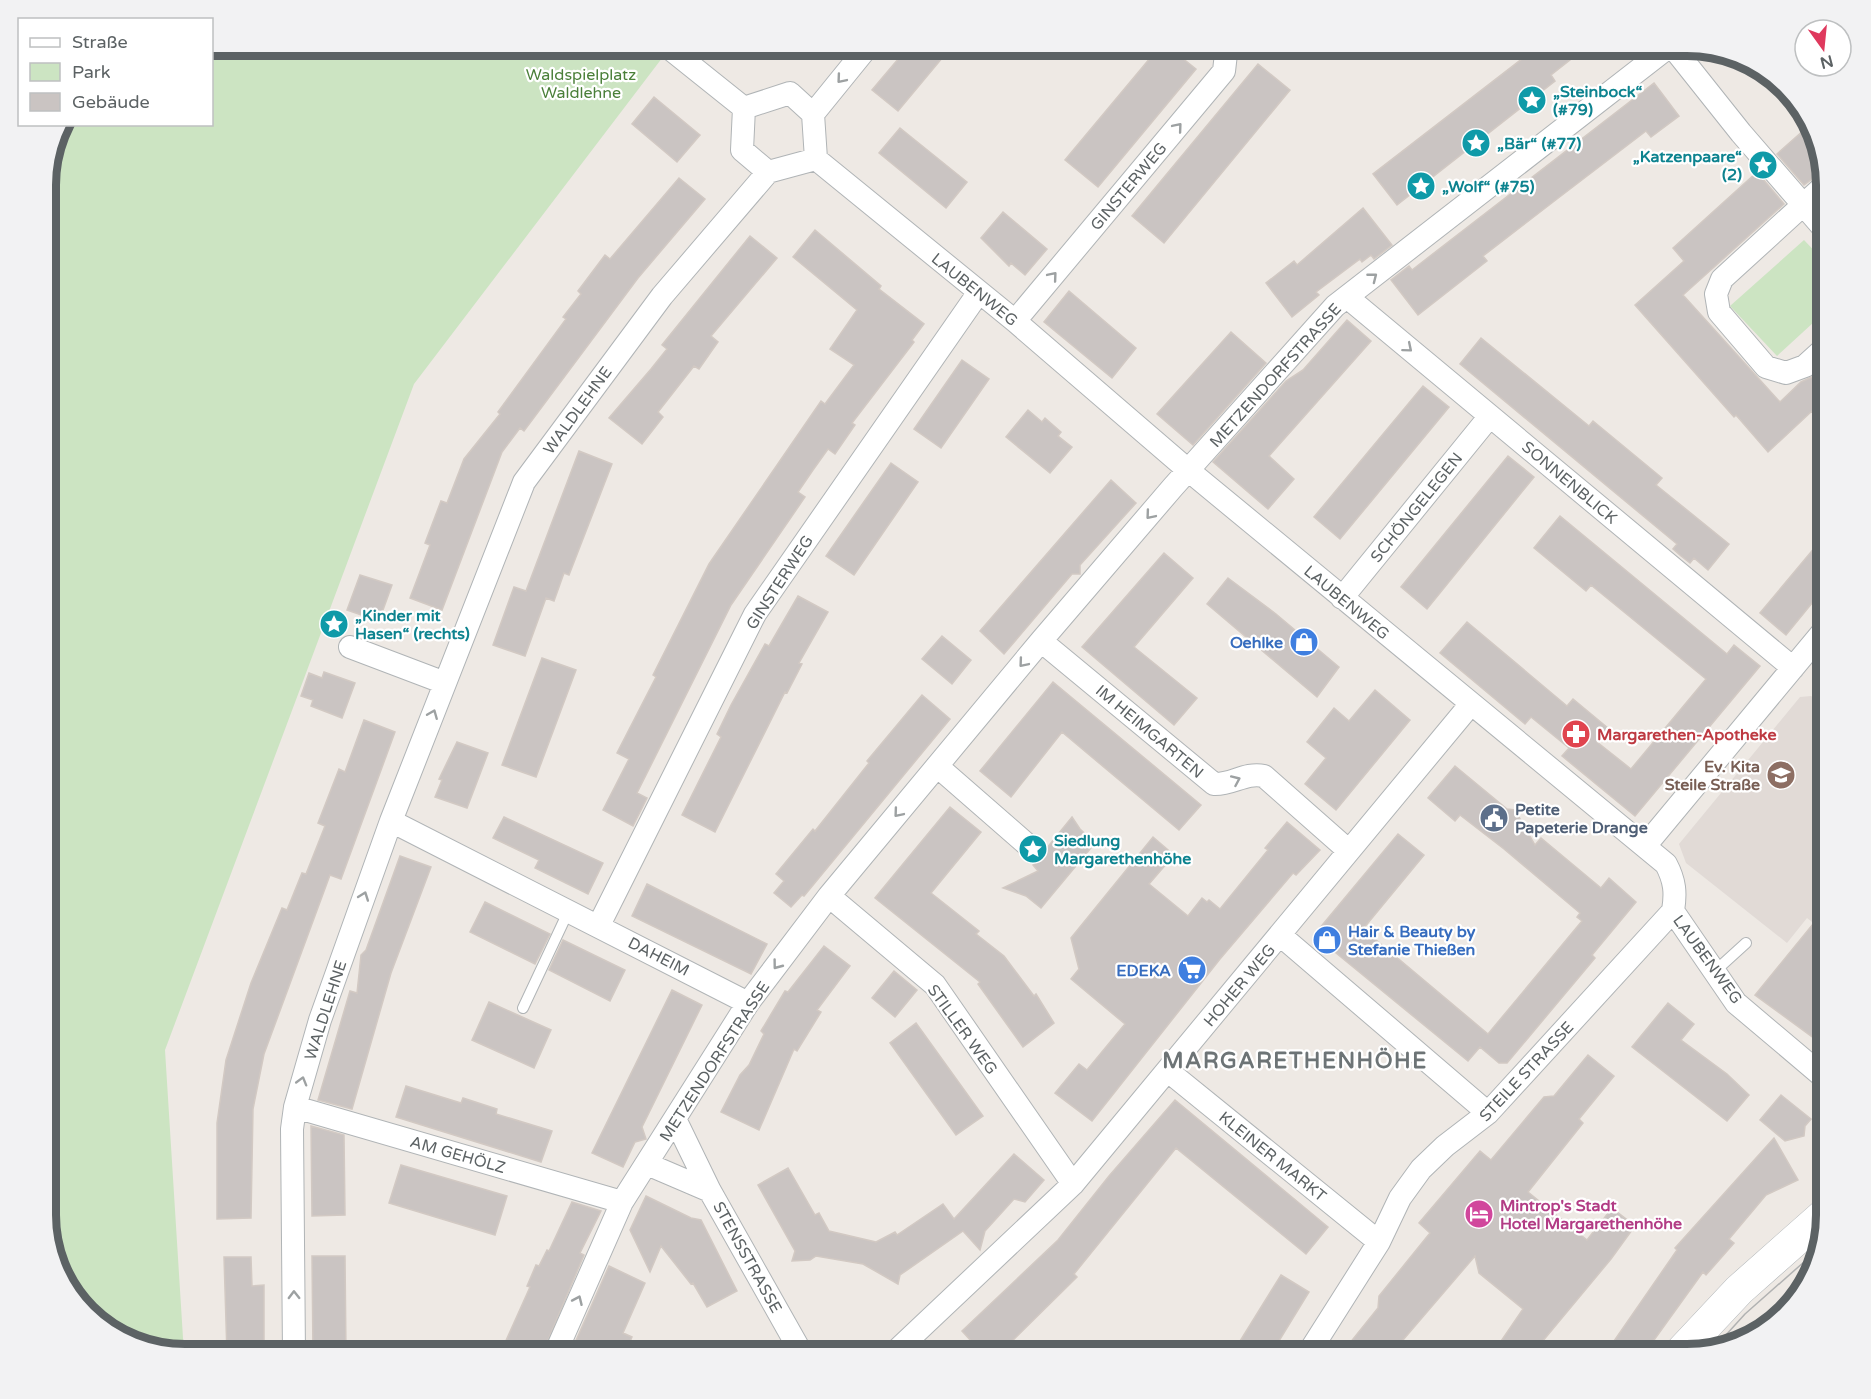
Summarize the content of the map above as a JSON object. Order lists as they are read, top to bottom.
{
  "streets": {
    "street": [
      "GINSTERWEG",
      "LAUBENWEG",
      "METZENDORFSTRASSE",
      "WALDLEHNE",
      "SONNENBLICK",
      "SCHÖNGELEGEN",
      "IM HEIMGARTEN",
      "DAHEIM",
      "HOHER WEG",
      "STILLER WEG",
      "STEILE STRASSE",
      "AM GEHÖLZ",
      "KLEINER MARKT",
      "STENSSTRASSE"
    ]
  },
  "crossings": [
    ["GINSTERWEG", "LAUBENWEG"],
    ["GINSTERWEG", "DAHEIM"],
    ["LAUBENWEG", "METZENDORFSTRASSE"],
    ["LAUBENWEG", "WALDLEHNE"],
    ["LAUBENWEG", "SCHÖNGELEGEN"],
    ["LAUBENWEG", "HOHER WEG"],
    ["LAUBENWEG", "STEILE STRASSE"],
    ["METZENDORFSTRASSE", "SONNENBLICK"],
    ["METZENDORFSTRASSE", "IM HEIMGARTEN"],
    ["METZENDORFSTRASSE", "DAHEIM"],
    ["METZENDORFSTRASSE", "STILLER WEG"],
    ["METZENDORFSTRASSE", "AM GEHÖLZ"],
    ["METZENDORFSTRASSE", "STENSSTRASSE"],
    ["WALDLEHNE", "DAHEIM"],
    ["WALDLEHNE", "AM GEHÖLZ"],
    ["SONNENBLICK", "SCHÖNGELEGEN"],
    ["IM HEIMGARTEN", "HOHER WEG"],
    ["HOHER WEG", "STILLER WEG"],
    ["HOHER WEG", "KLEINER MARKT"],
    ["STEILE STRASSE", "KLEINER MARKT"]
  ],
  "one_way": ["WALDLEHNE"],
  "districts": ["MARGARETHENHÖHE"],
  "parks": ["Waldspielplatz Waldlehne"],
  "places": {
    "place": [
      "„Steinbock“ (#79)",
      "„Bär“ (#77)",
      "„Katzenpaare“ (2)",
      "„Wolf“ (#75)",
      "„Kinder mit Hasen“ (rechts)",
      "Siedlung Margarethenhöhe"
    ],
    "shop": ["Oehlke", "Hair & Beauty by Stefanie Thießen"],
    "pharmacy": ["Margarethen-Apotheke"],
    "school or university": ["Ev. Kita Steile Straße"],
    "public building": ["Petite Papeterie Drange"],
    "supermarket": ["EDEKA"],
    "hotel": ["Mintrop's Stadt Hotel Margarethenhöhe"]
  },
  "legend": ["Straße", "Park", "Gebäude"],
  "north": "bottom"
}
